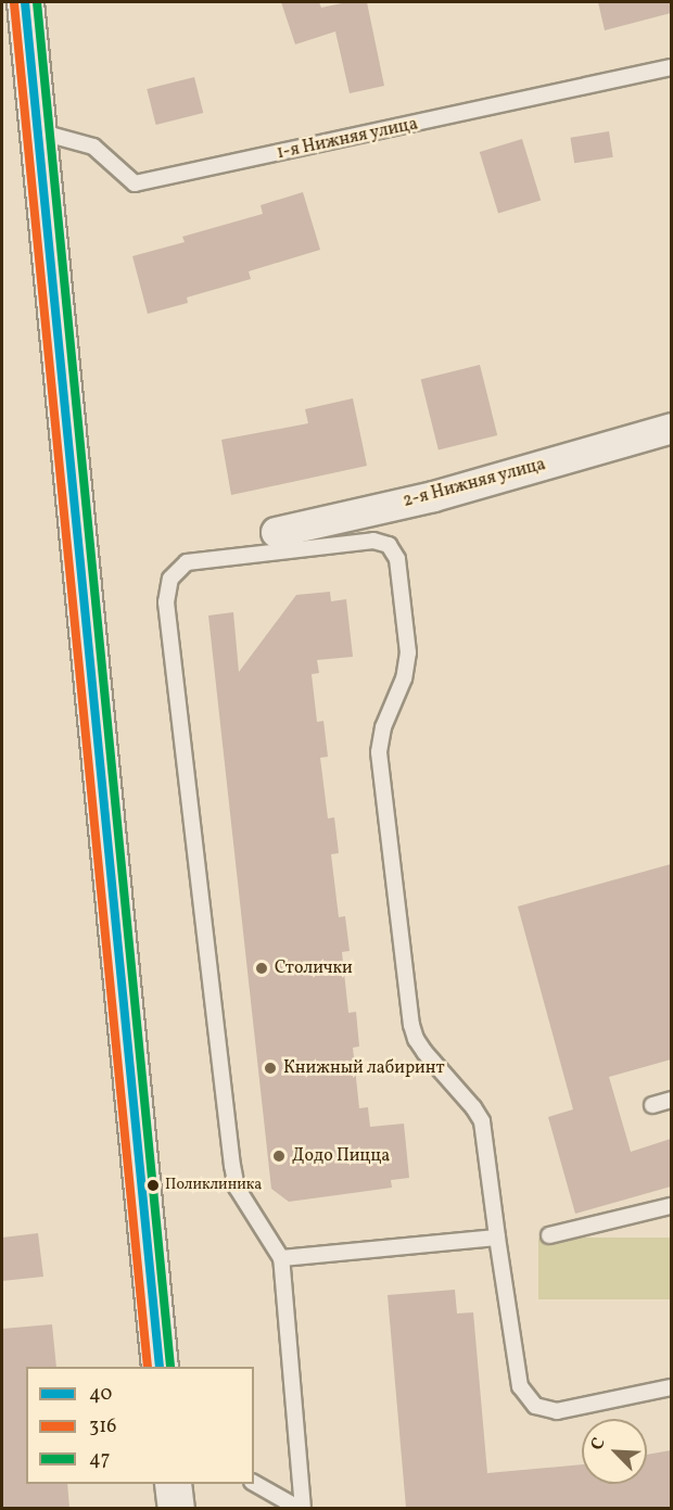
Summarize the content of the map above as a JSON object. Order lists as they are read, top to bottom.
{
  "streets": {
    "street": ["2-я Нижняя улица"],
    "lane": ["1-я Нижняя улица"]
  },
  "places": [
    "Столички",
    "Книжный лабиринт",
    "Додо Пицца",
    "Поликлиника"
  ],
  "lines": ["transit line 40", "transit line 47", "transit line 316"],
  "legend": ["40", "316", "47"],
  "north": "top left"
}
